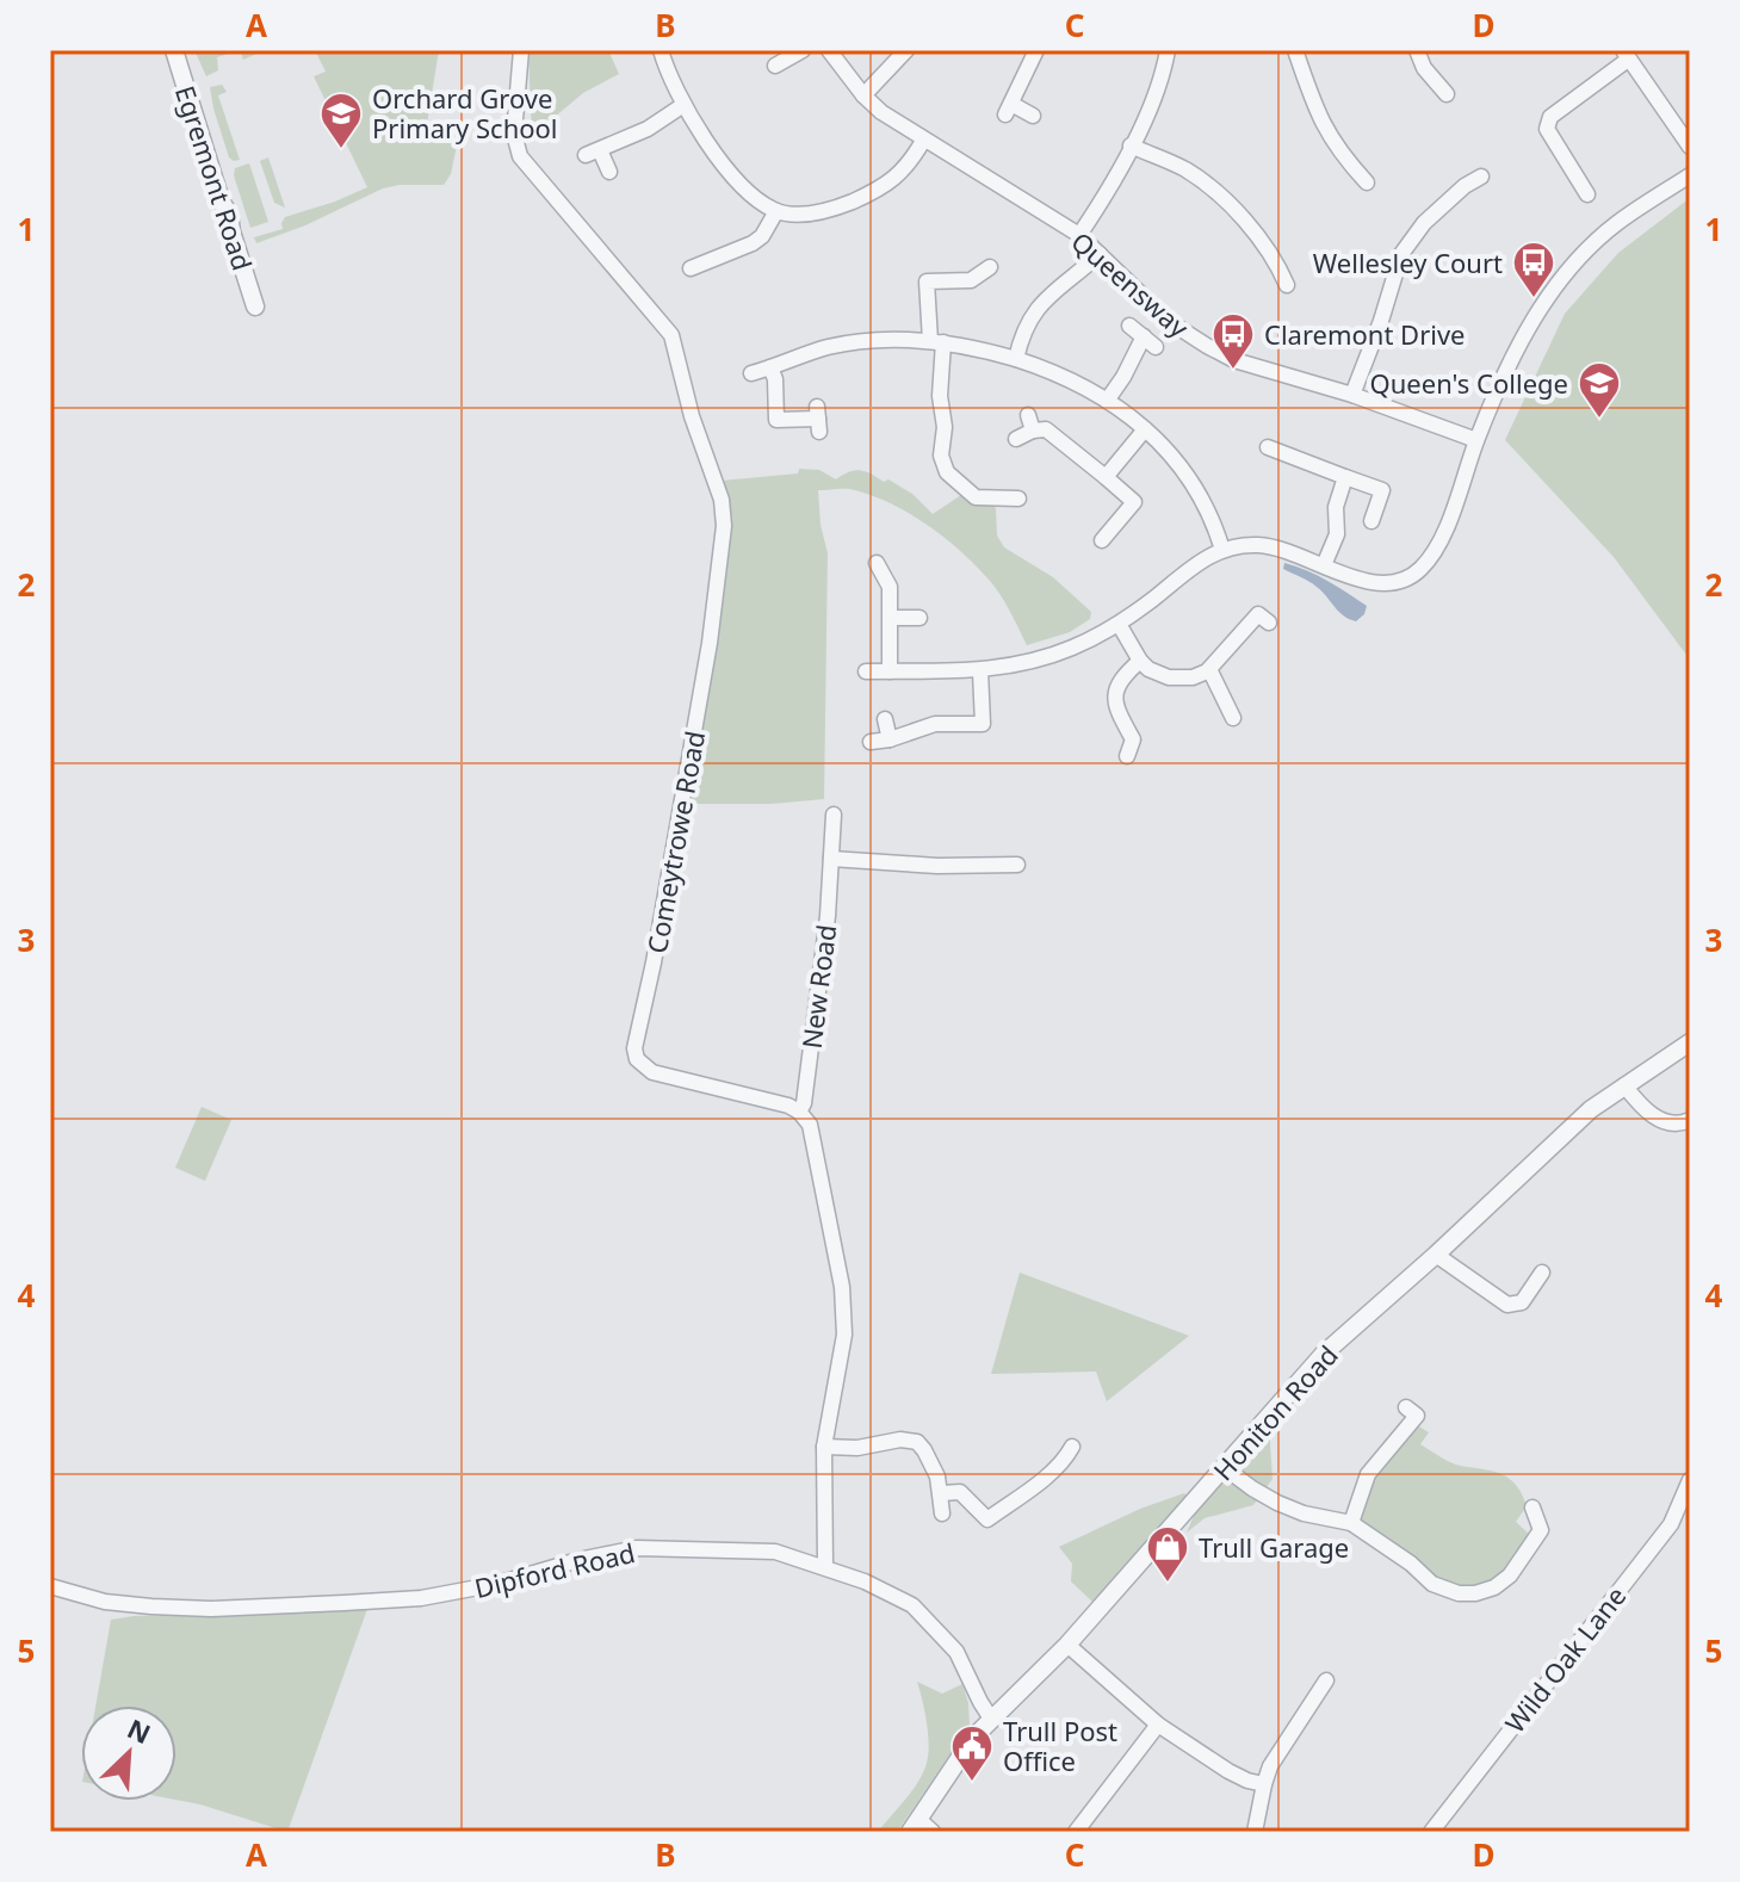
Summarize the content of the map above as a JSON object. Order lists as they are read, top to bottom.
{
  "streets": {
    "street": [
      "Egremont Road",
      "Queensway",
      "Comeytrowe Road",
      "New Road",
      "Honiton Road",
      "Dipford Road",
      "Wild Oak Lane"
    ]
  },
  "crossings": [
    ["Comeytrowe Road", "New Road"],
    ["Honiton Road", "Dipford Road"]
  ],
  "places": {
    "school or university": ["Orchard Grove Primary School", "Queen's College"],
    "bus stop": ["Wellesley Court", "Claremont Drive"],
    "shop": ["Trull Garage"],
    "public building": ["Trull Post Office"]
  },
  "north": "top right",
  "grid": {
    "columns": [
      "A",
      "B",
      "C",
      "D"
    ],
    "rows": [
      "1",
      "2",
      "3",
      "4",
      "5"
    ]
  }
}
